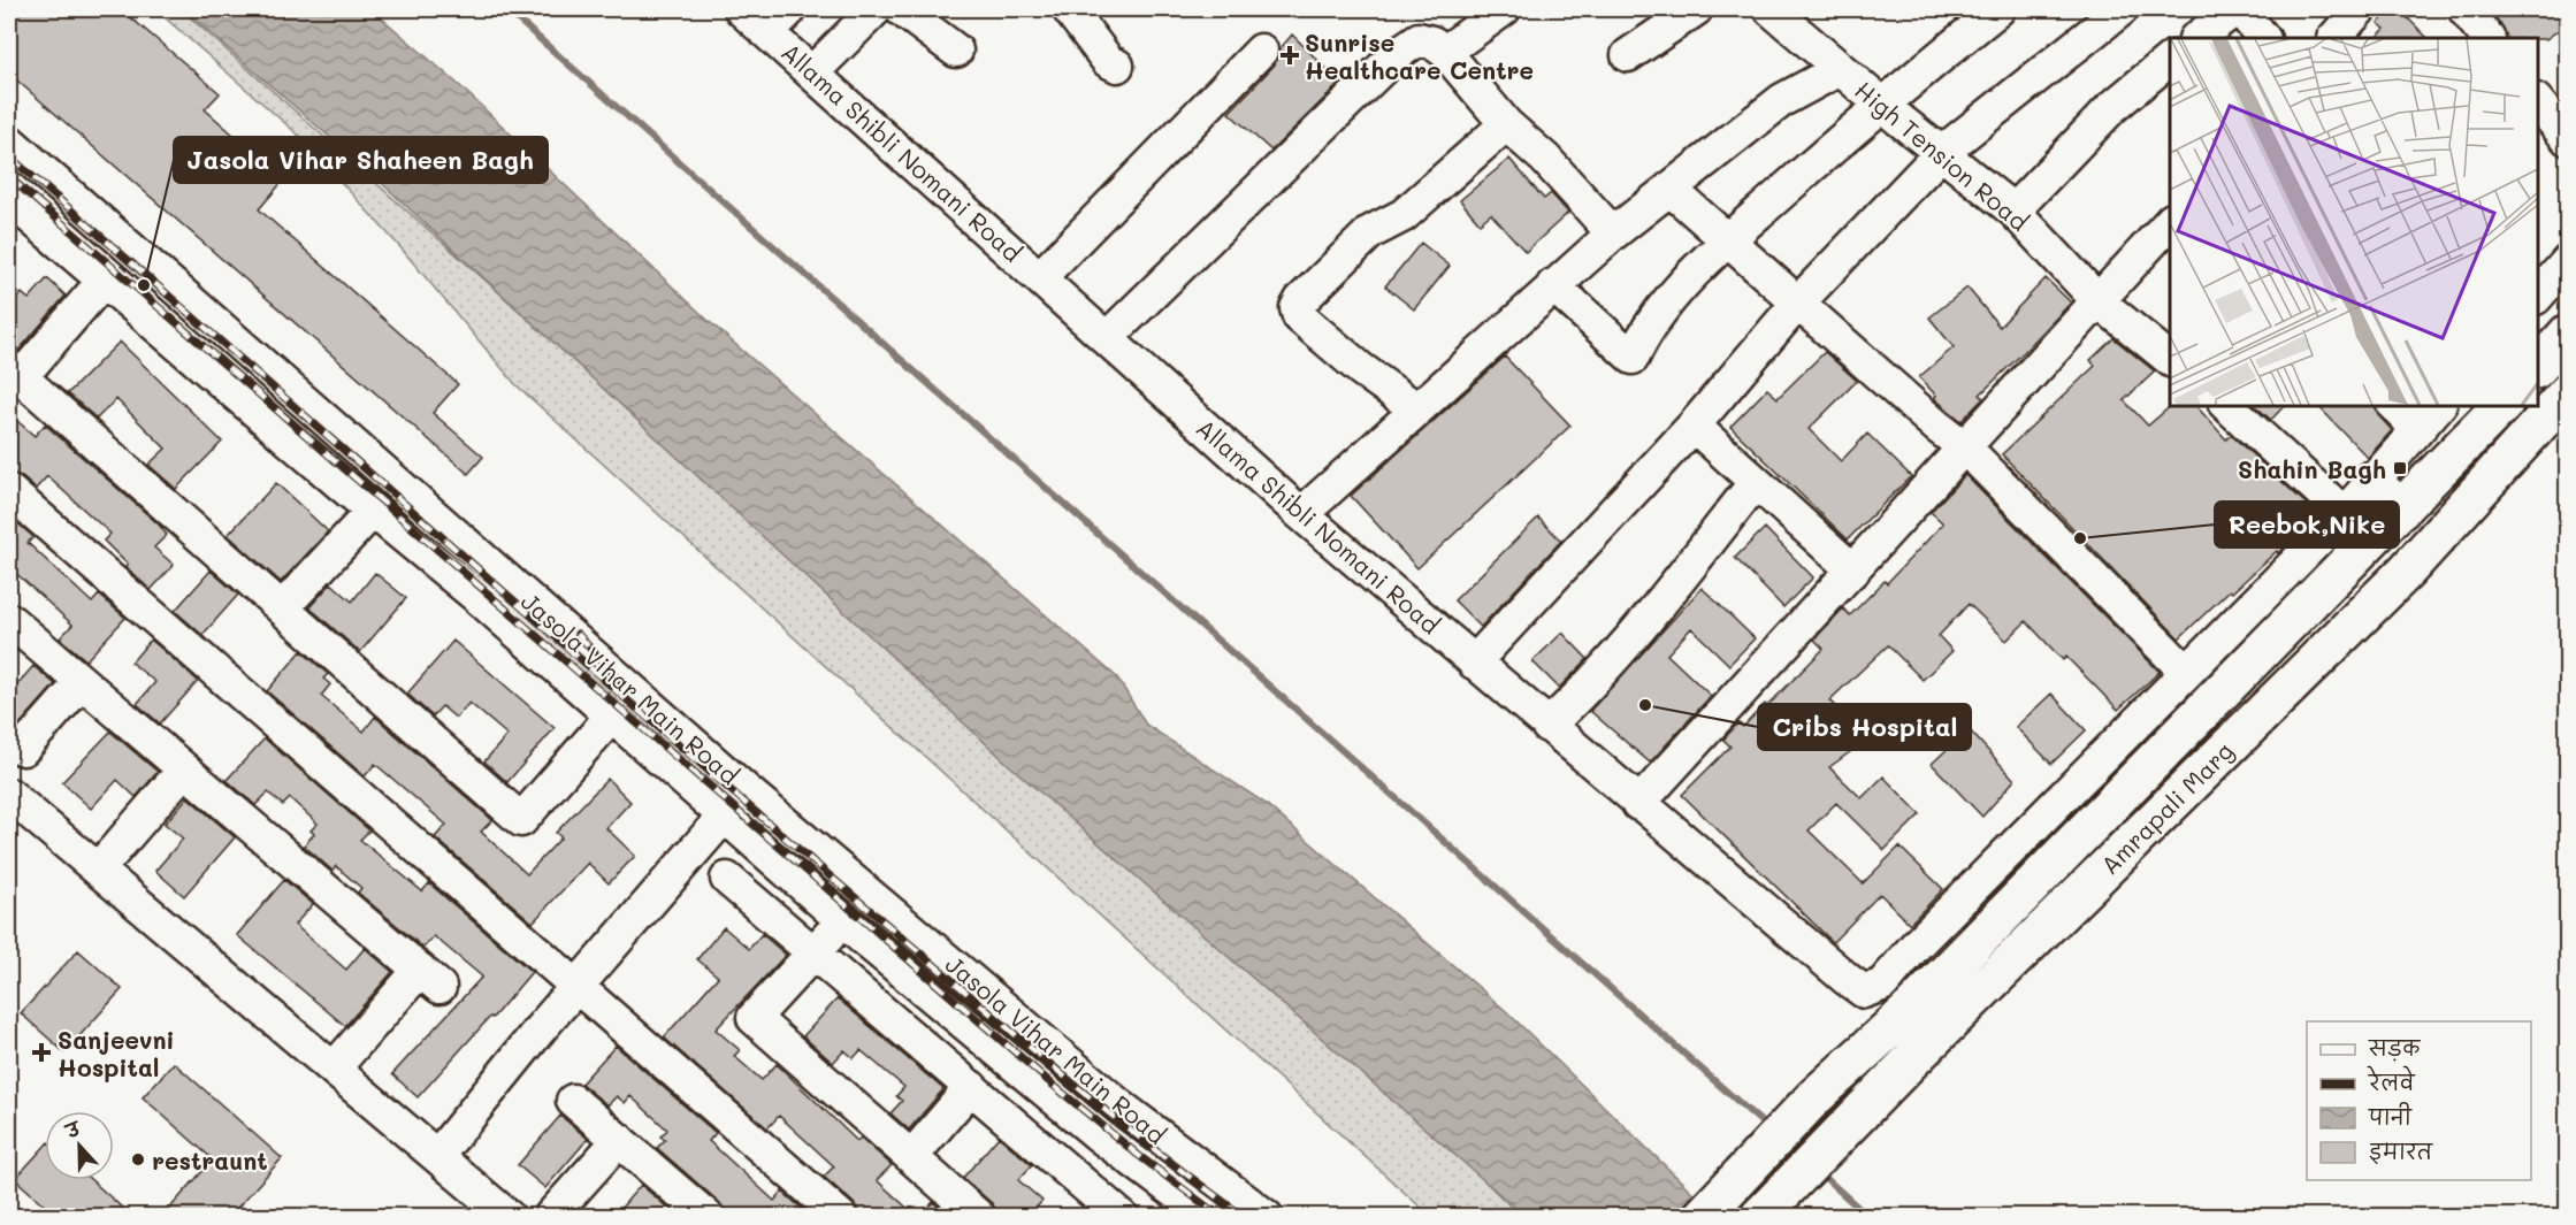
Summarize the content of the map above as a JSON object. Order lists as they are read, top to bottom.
{
  "streets": {
    "main road": ["Amrapali Marg"],
    "street": ["Allama Shibli Nomani Road", "High Tension Road", "Jasola Vihar Main Road"]
  },
  "places": {
    "health": ["Sunrise Healthcare Centre", "Sanjeevni Hospital"],
    "other": [
      "Jasola Vihar Shaheen Bagh",
      "Reebok,Nike",
      "Cribs Hospital",
      "restraunt"
    ],
    "transit": ["Shahin Bagh"]
  },
  "legend": [
    "सड़क",
    "रेलवे",
    "पानी",
    "इमारत"
  ],
  "north": "top"
}
